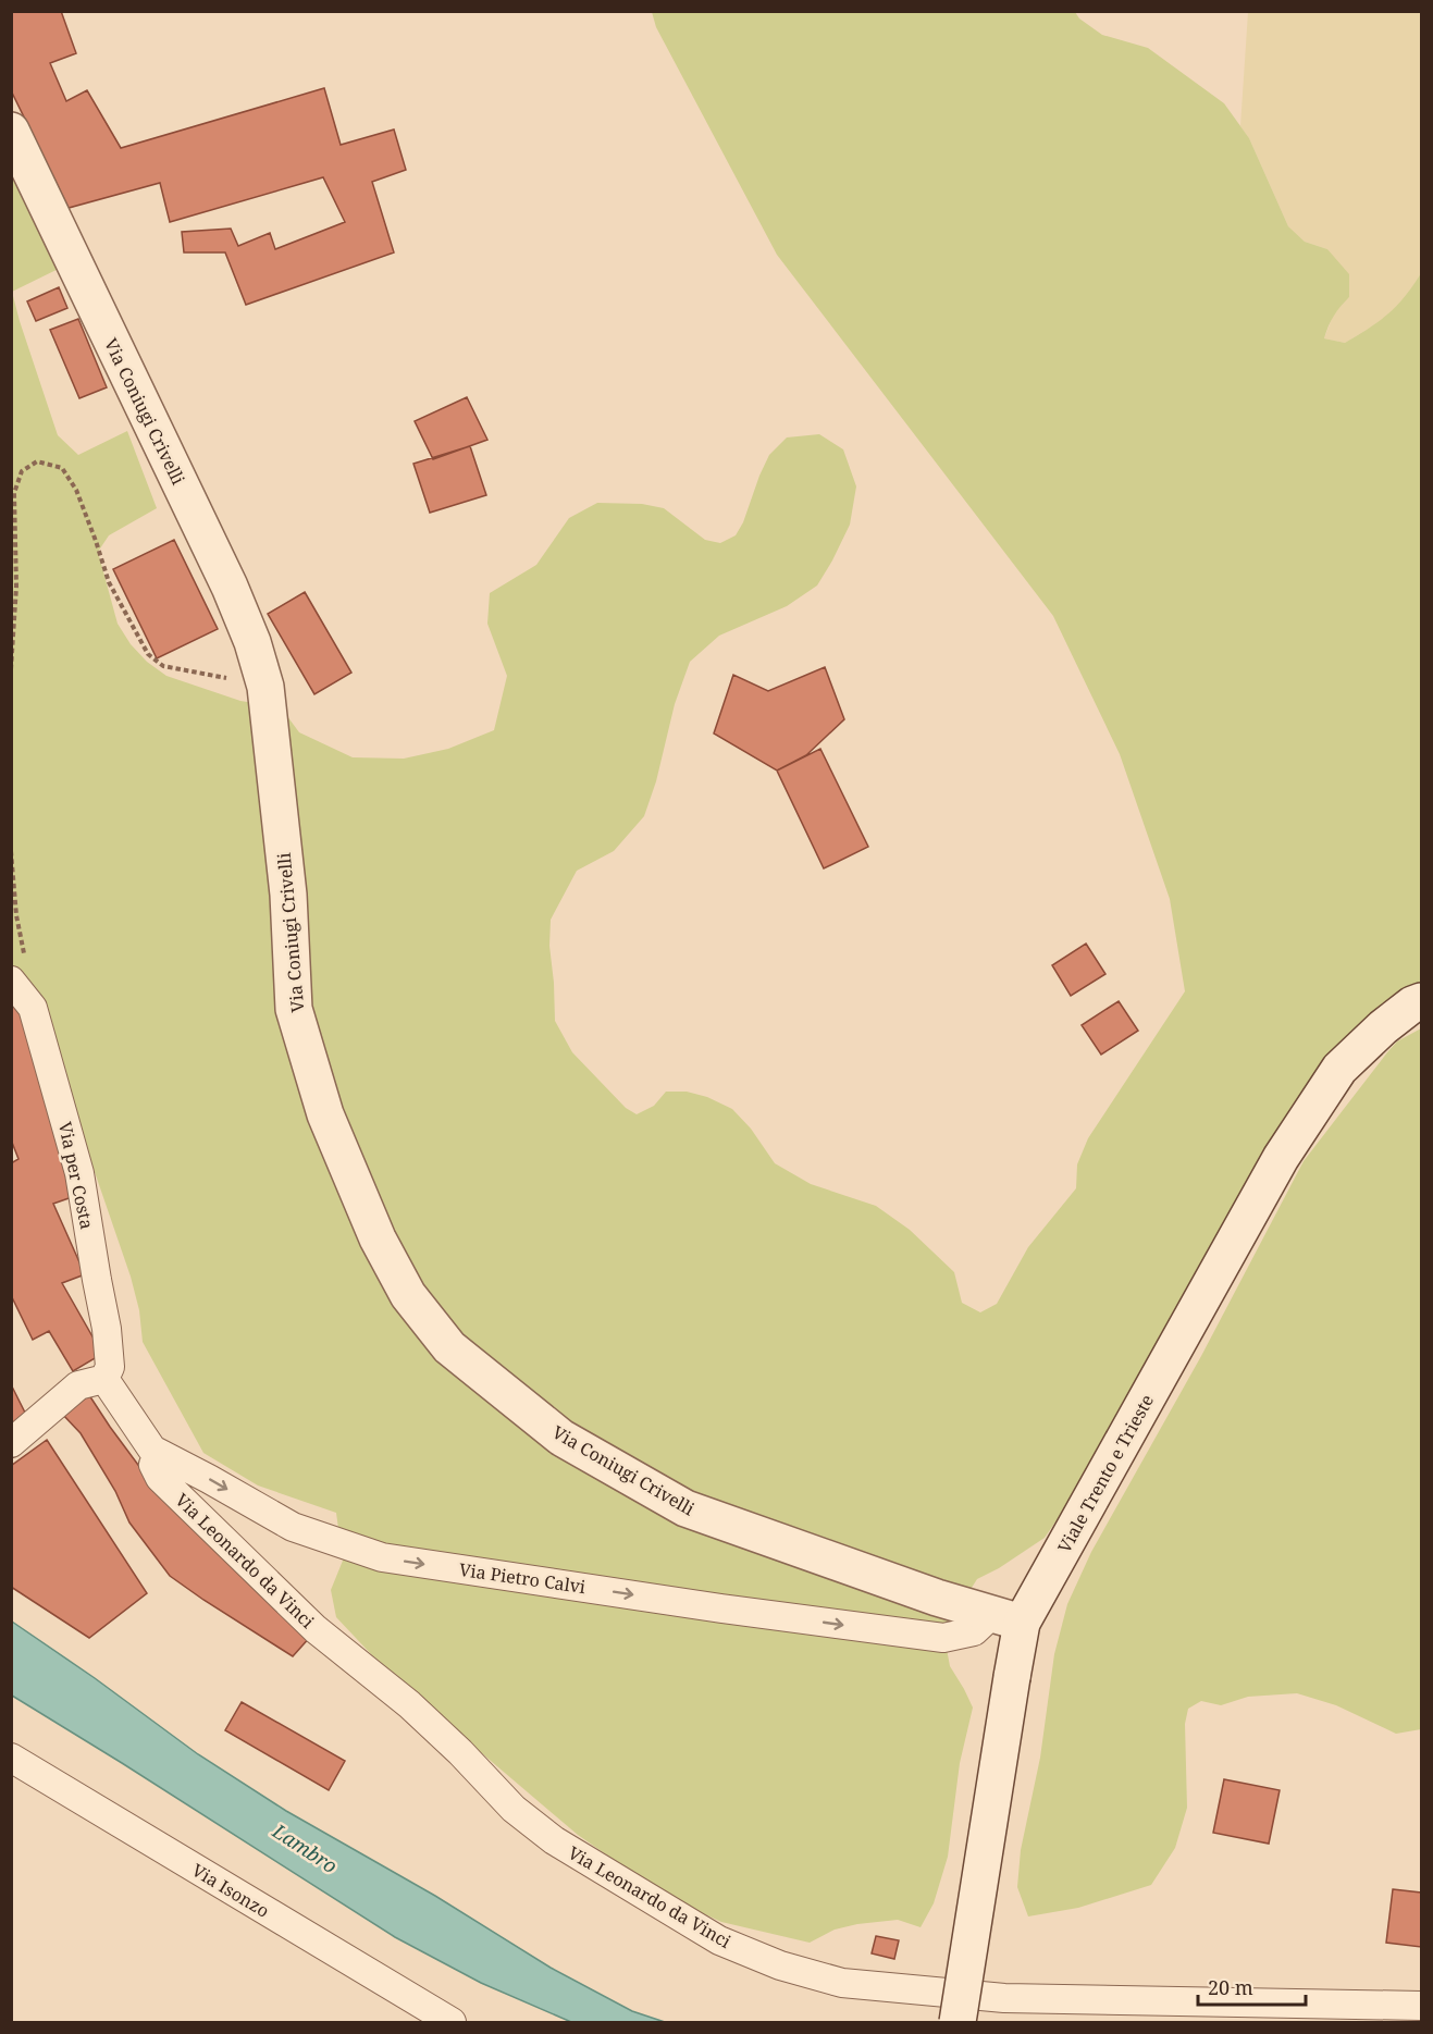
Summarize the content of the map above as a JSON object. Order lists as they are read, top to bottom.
{
  "streets": {
    "street": [
      "Via Coniugi Crivelli",
      "Via per Costa",
      "Viale Trento e Trieste",
      "Via Leonardo da Vinci",
      "Via Pietro Calvi",
      "Via Isonzo"
    ]
  },
  "crossings": [
    ["Via Coniugi Crivelli", "Viale Trento e Trieste"],
    ["Via Coniugi Crivelli", "Via Pietro Calvi"],
    ["Via per Costa", "Via Pietro Calvi"],
    ["Viale Trento e Trieste", "Via Pietro Calvi"],
    ["Via Leonardo da Vinci", "Via Pietro Calvi"]
  ],
  "one_way": ["Via Pietro Calvi"],
  "water": ["Lambro"],
  "scale_bar": "20 m"
}
